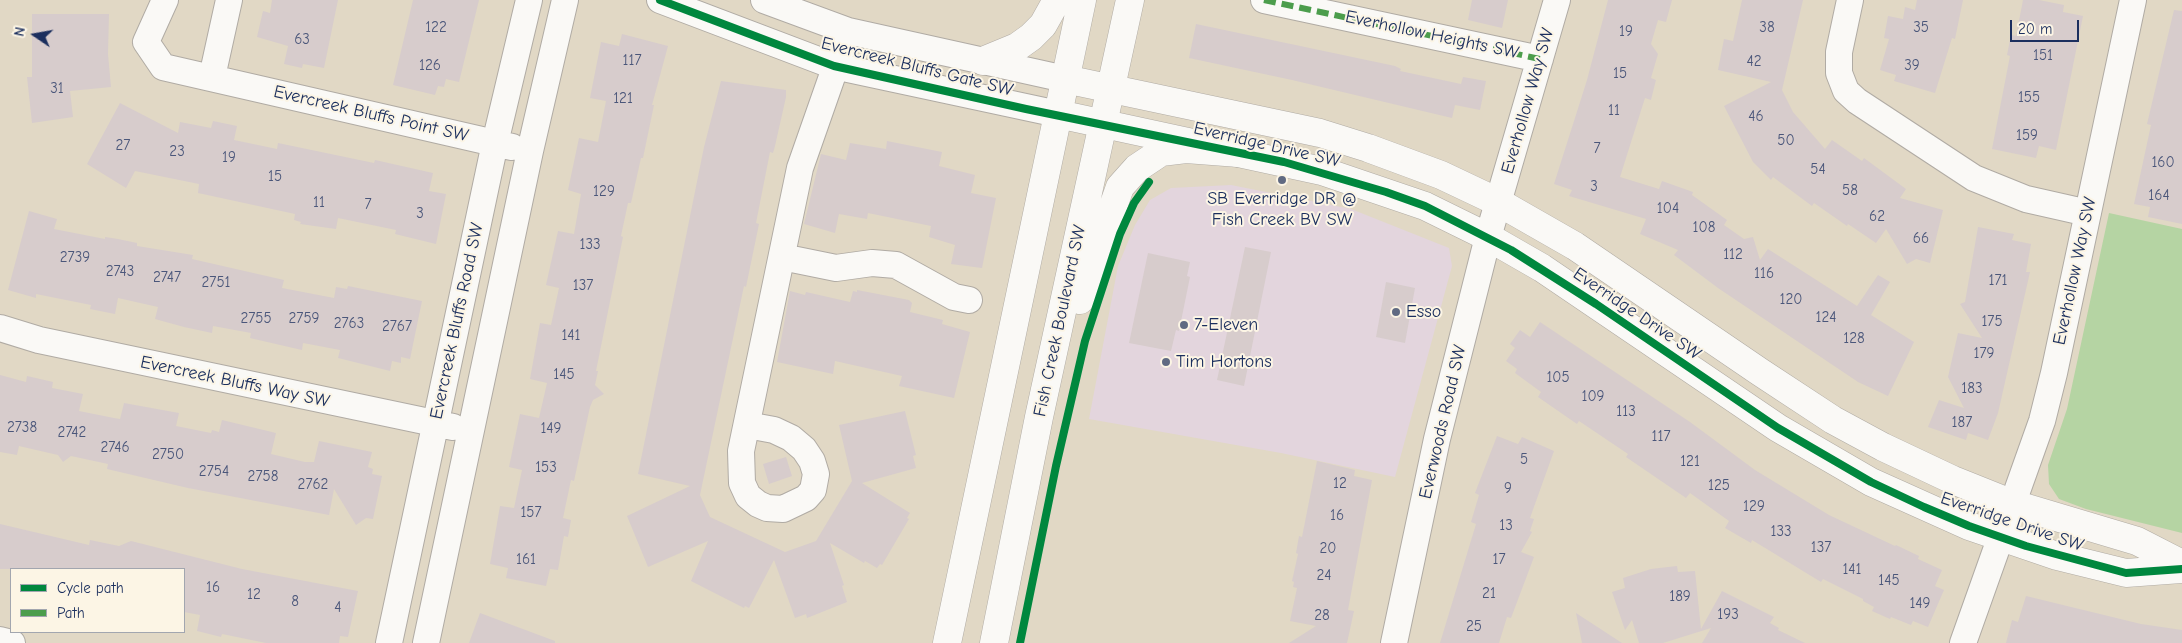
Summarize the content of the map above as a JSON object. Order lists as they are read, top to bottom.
{
  "streets": {
    "street": [
      "Everhollow Heights SW",
      "Evercreek Bluffs Gate SW",
      "Everhollow Way SW",
      "Evercreek Bluffs Point SW",
      "Everridge Drive SW",
      "Evercreek Bluffs Road SW",
      "Fish Creek Boulevard SW",
      "Evercreek Bluffs Way SW",
      "Everwoods Road SW"
    ]
  },
  "crossings": [
    ["Everhollow Heights SW", "Everhollow Way SW"],
    ["Evercreek Bluffs Gate SW", "Everridge Drive SW"],
    ["Everhollow Way SW", "Everridge Drive SW"],
    ["Everhollow Way SW", "Everwoods Road SW"],
    ["Evercreek Bluffs Point SW", "Evercreek Bluffs Road SW"],
    ["Everridge Drive SW", "Fish Creek Boulevard SW"],
    ["Everridge Drive SW", "Everwoods Road SW"],
    ["Evercreek Bluffs Road SW", "Evercreek Bluffs Way SW"]
  ],
  "places": [
    "SB Everridge DR @ Fish Creek BV SW",
    "Esso",
    "7-Eleven",
    "Tim Hortons"
  ],
  "house_numbers": [
    "122",
    "38",
    "35",
    "19",
    "63",
    "151",
    "117",
    "42",
    "126",
    "39",
    "15",
    "31",
    "155",
    "121",
    "11",
    "46",
    "159",
    "50",
    "27",
    "7",
    "23",
    "19",
    "160",
    "54",
    "15",
    "3",
    "58",
    "129",
    "164",
    "11",
    "7",
    "104",
    "3",
    "62",
    "108",
    "66",
    "133",
    "112",
    "2739",
    "2743",
    "116",
    "2747",
    "171",
    "2751",
    "137",
    "120",
    "124",
    "2755",
    "2759",
    "175",
    "2763",
    "2767",
    "141",
    "128",
    "179",
    "145",
    "105",
    "183",
    "109",
    "113",
    "187",
    "2738",
    "149",
    "2742",
    "117",
    "2746",
    "2750",
    "5",
    "121",
    "153",
    "2754",
    "2758",
    "12",
    "2762",
    "125",
    "9",
    "129",
    "157",
    "16",
    "13",
    "133",
    "137",
    "20",
    "161",
    "17",
    "141",
    "24",
    "145",
    "16",
    "21",
    "12",
    "189",
    "8",
    "149",
    "4",
    "193",
    "28",
    "25"
  ],
  "legend": ["Cycle path", "Path"],
  "scale_bar": "20 m",
  "north": "left"
}
